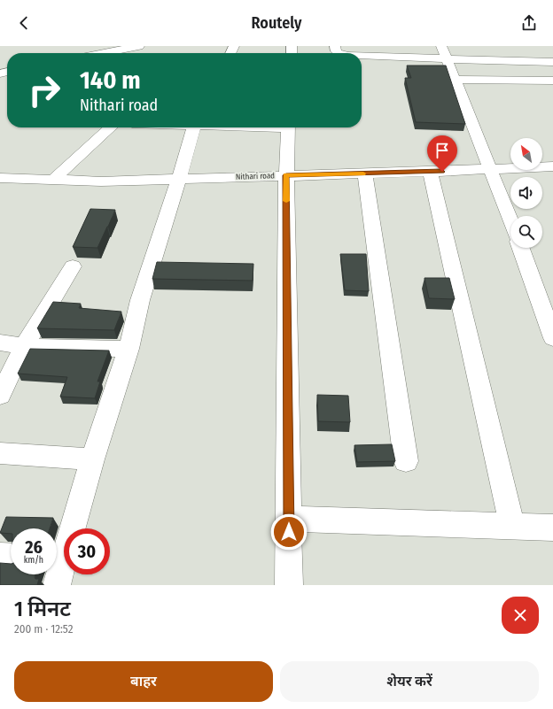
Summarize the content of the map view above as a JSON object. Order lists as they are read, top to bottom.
{
  "streets": {
    "street": ["Nithari road"]
  },
  "north": "top left",
  "page": {
    "header": "Routely",
    "turn": ["140 m", "Nithari road"],
    "speed": "26 km/h",
    "limit": "30",
    "heading": ["1 मिनट", "200 m · 12:52"],
    "buttons": ["बाहर", "शेयर करें"]
  }
}
